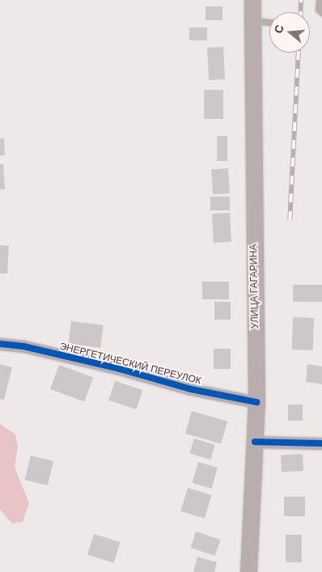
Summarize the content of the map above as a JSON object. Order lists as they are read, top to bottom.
{
  "streets": {
    "main road": ["УЛИЦА ГАГАРИНА"],
    "street": ["ЭНЕРГЕТИЧЕСКИЙ ПЕРЕУЛОК"]
  },
  "crossings": [
    ["УЛИЦА ГАГАРИНА", "ЭНЕРГЕТИЧЕСКИЙ ПЕРЕУЛОК"]
  ],
  "north": "left"
}
